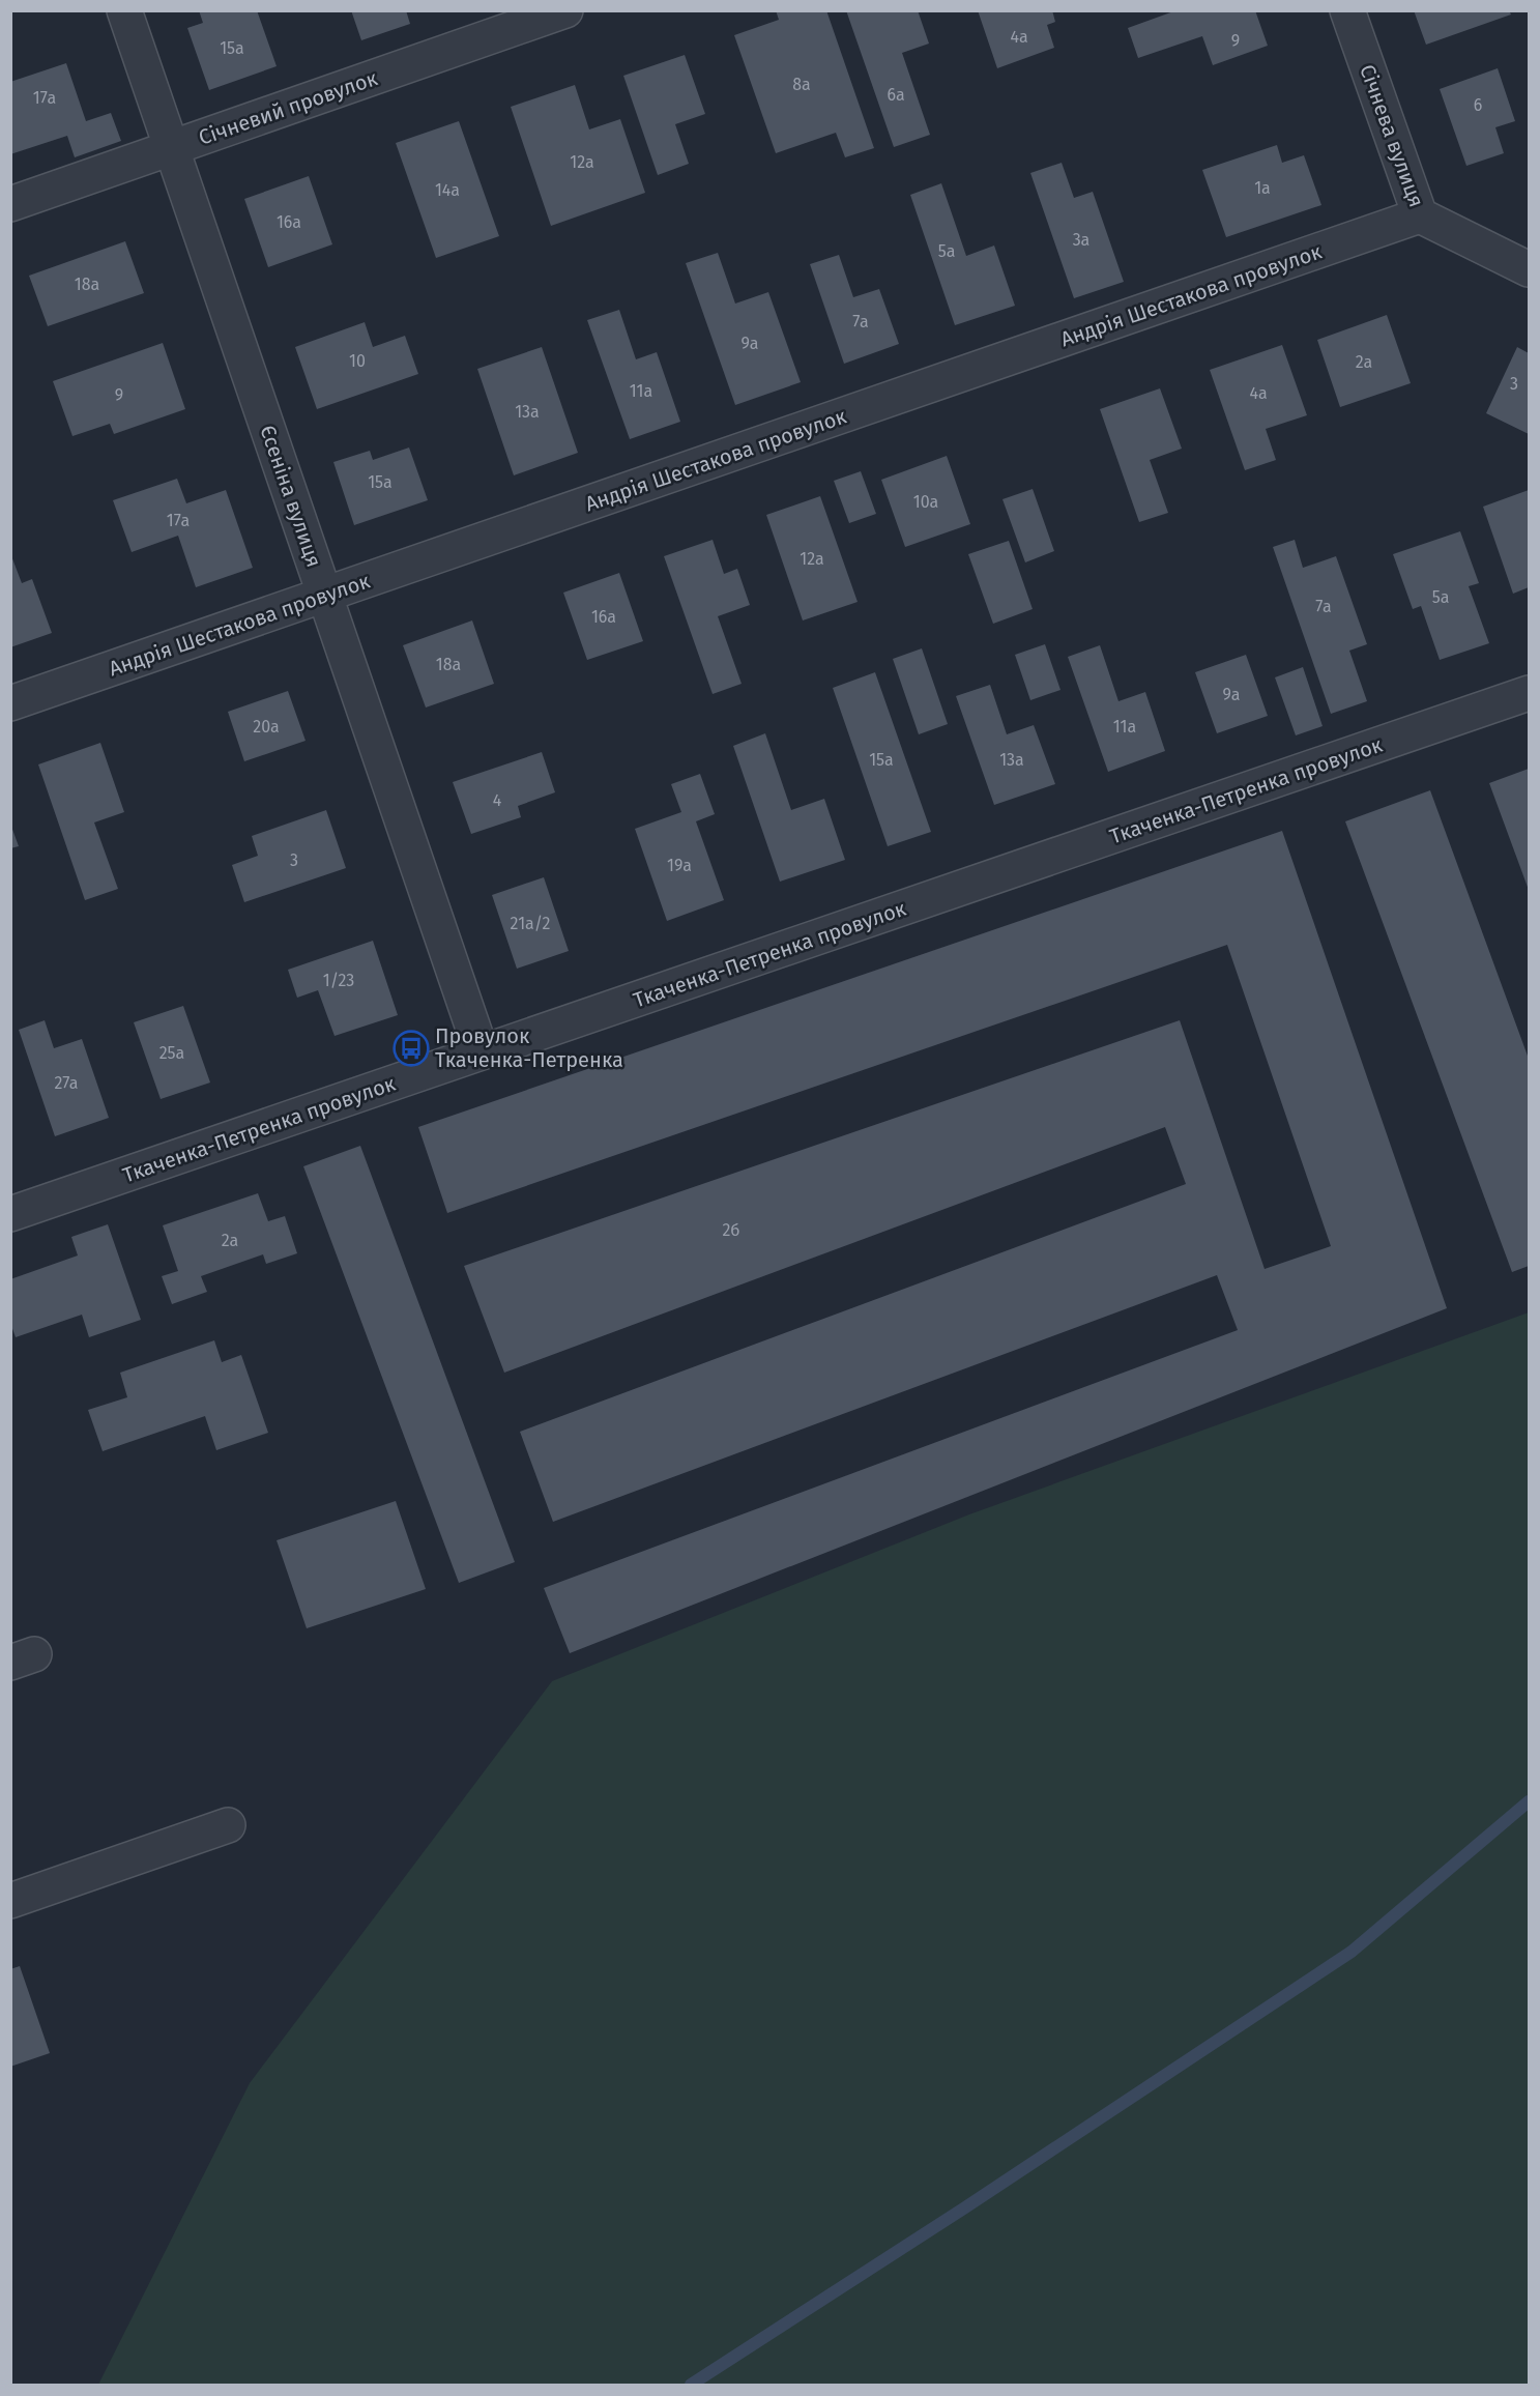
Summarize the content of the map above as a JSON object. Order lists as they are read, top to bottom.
{
  "streets": {
    "street": [
      "Січневий провулок",
      "Січнева вулиця",
      "Андрія Шестакова провулок",
      "Єсеніна вулиця",
      "Ткаченка-Петренка провулок"
    ]
  },
  "crossings": [
    ["Січневий провулок", "Єсеніна вулиця"],
    ["Січнева вулиця", "Андрія Шестакова провулок"],
    ["Андрія Шестакова провулок", "Єсеніна вулиця"],
    ["Єсеніна вулиця", "Ткаченка-Петренка провулок"]
  ],
  "places": {
    "bus stop": ["Провулок Ткаченка-Петренка"]
  },
  "house_numbers": [
    "4а",
    "9",
    "15а",
    "8а",
    "6а",
    "17а",
    "6",
    "12а",
    "1а",
    "14а",
    "16а",
    "3а",
    "5а",
    "18а",
    "7а",
    "9а",
    "10",
    "2а",
    "3",
    "11а",
    "4а",
    "9",
    "13а",
    "15а",
    "10а",
    "17а",
    "12а",
    "5а",
    "7а",
    "16а",
    "18а",
    "9а",
    "20а",
    "11а",
    "15а",
    "13а",
    "4",
    "3",
    "19а",
    "21а/2",
    "1/23",
    "25а",
    "27а",
    "2б",
    "2а"
  ]
}
